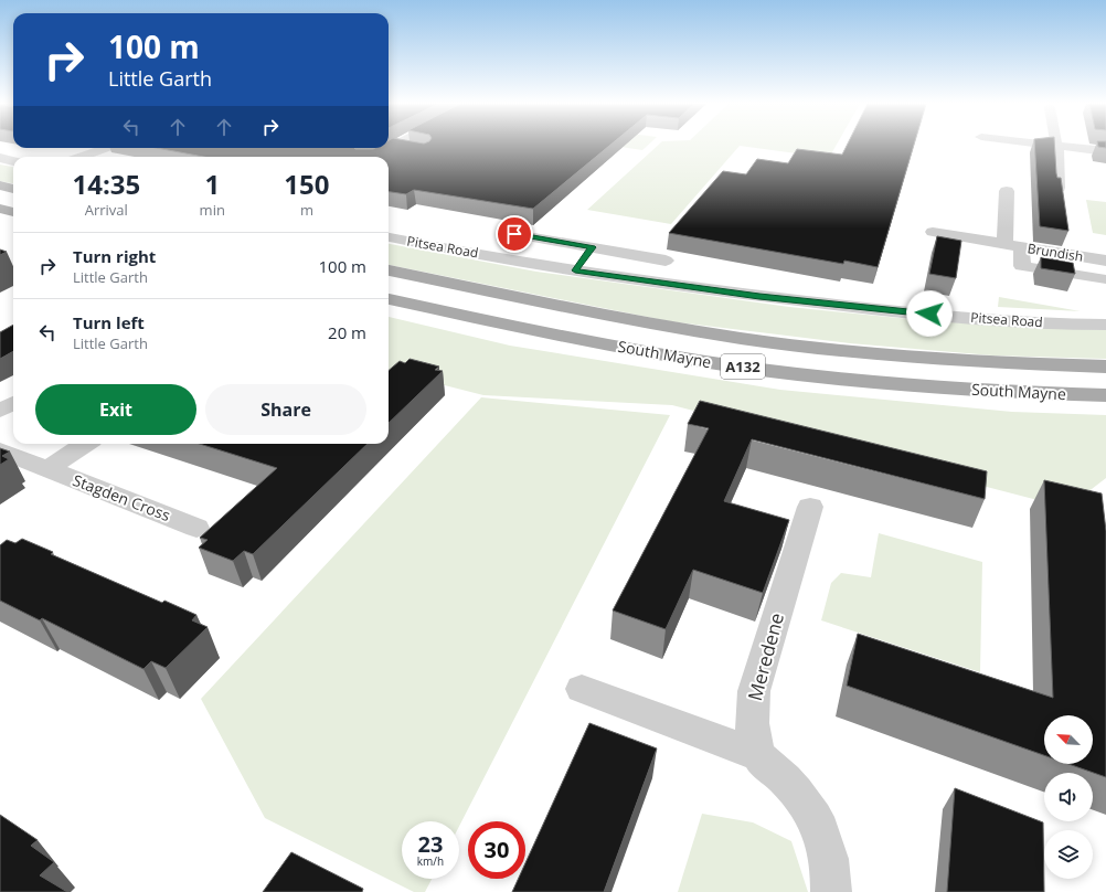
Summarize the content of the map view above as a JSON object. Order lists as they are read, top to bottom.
{
  "streets": {
    "main road": ["South Mayne", "A132"],
    "street": [
      "Pitsea Road",
      "Brundish",
      "Stagden Cross",
      "Meredene"
    ]
  },
  "north": "top left",
  "page": {
    "turn": ["100 m", "Little Garth"],
    "eta": [
      "14:35",
      "Arrival",
      "1",
      "min",
      "150",
      "m"
    ],
    "list": [
      {
        "name": "Turn right",
        "note": "Little Garth",
        "value": "100 m"
      },
      {
        "name": "Turn left",
        "note": "Little Garth",
        "value": "20 m"
      }
    ],
    "buttons": ["Exit", "Share"],
    "speed": "23 km/h",
    "limit": "30"
  }
}
